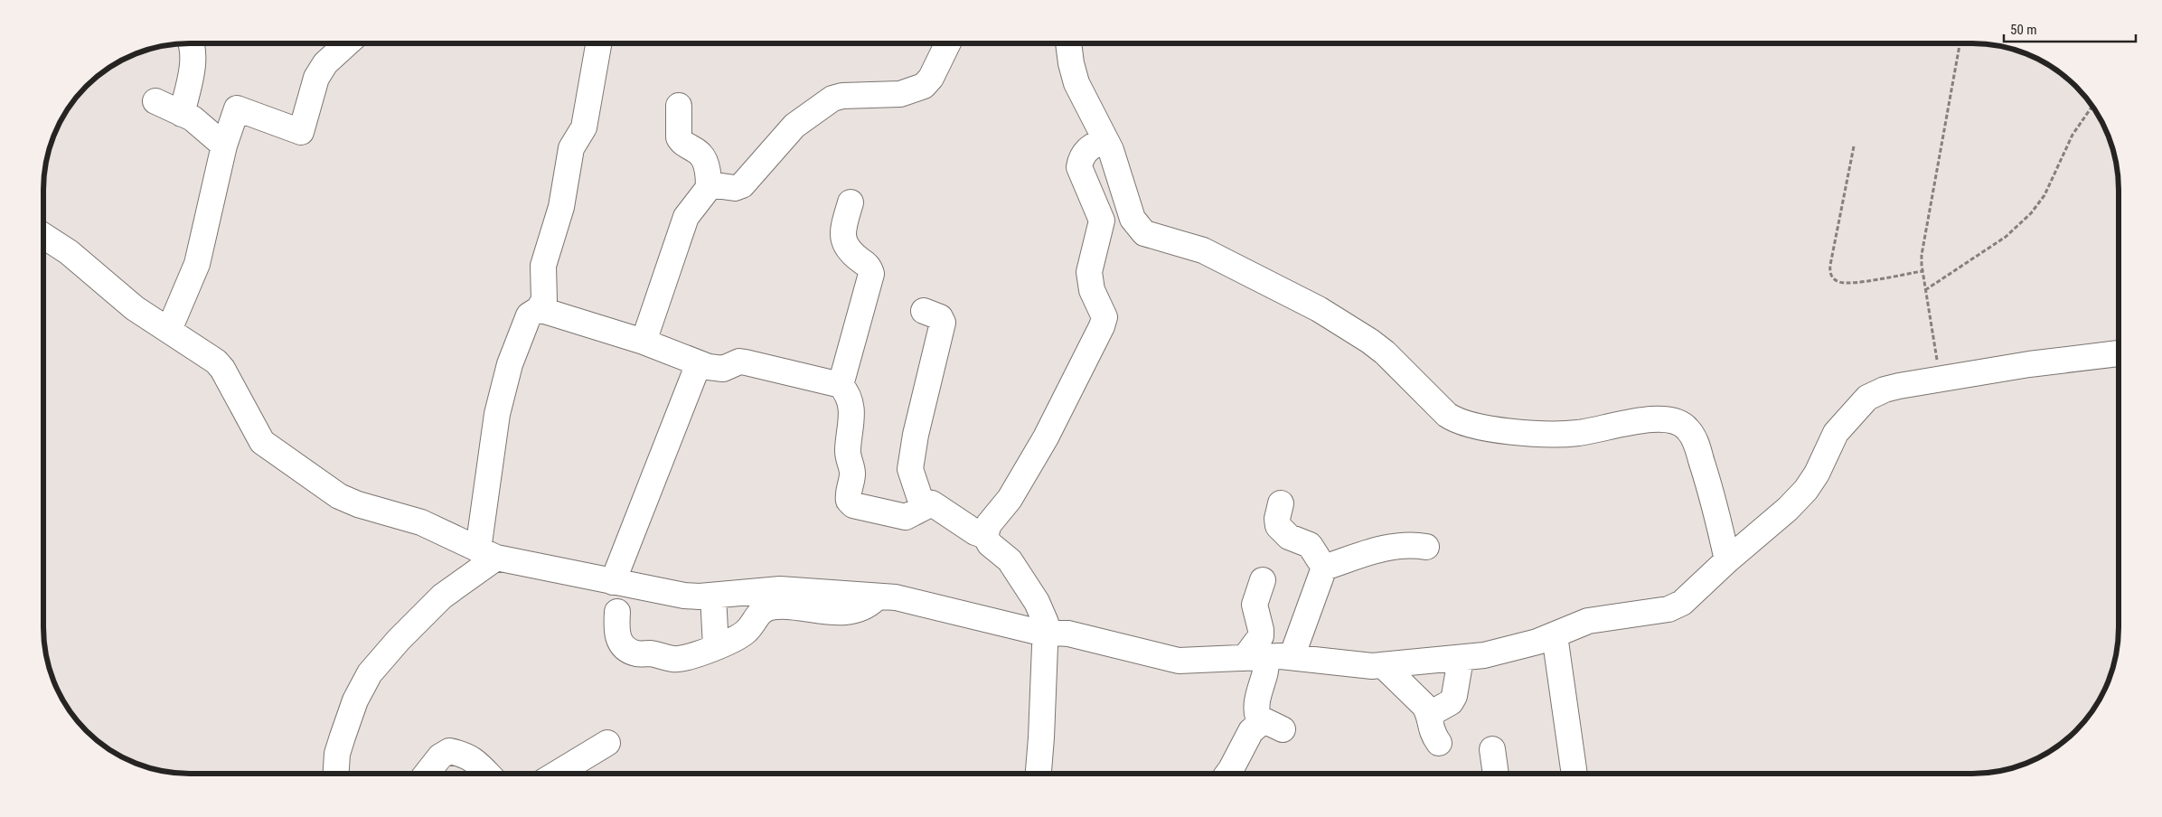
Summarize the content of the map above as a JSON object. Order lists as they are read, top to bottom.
{
  "scale_bar": "50 m"
}
